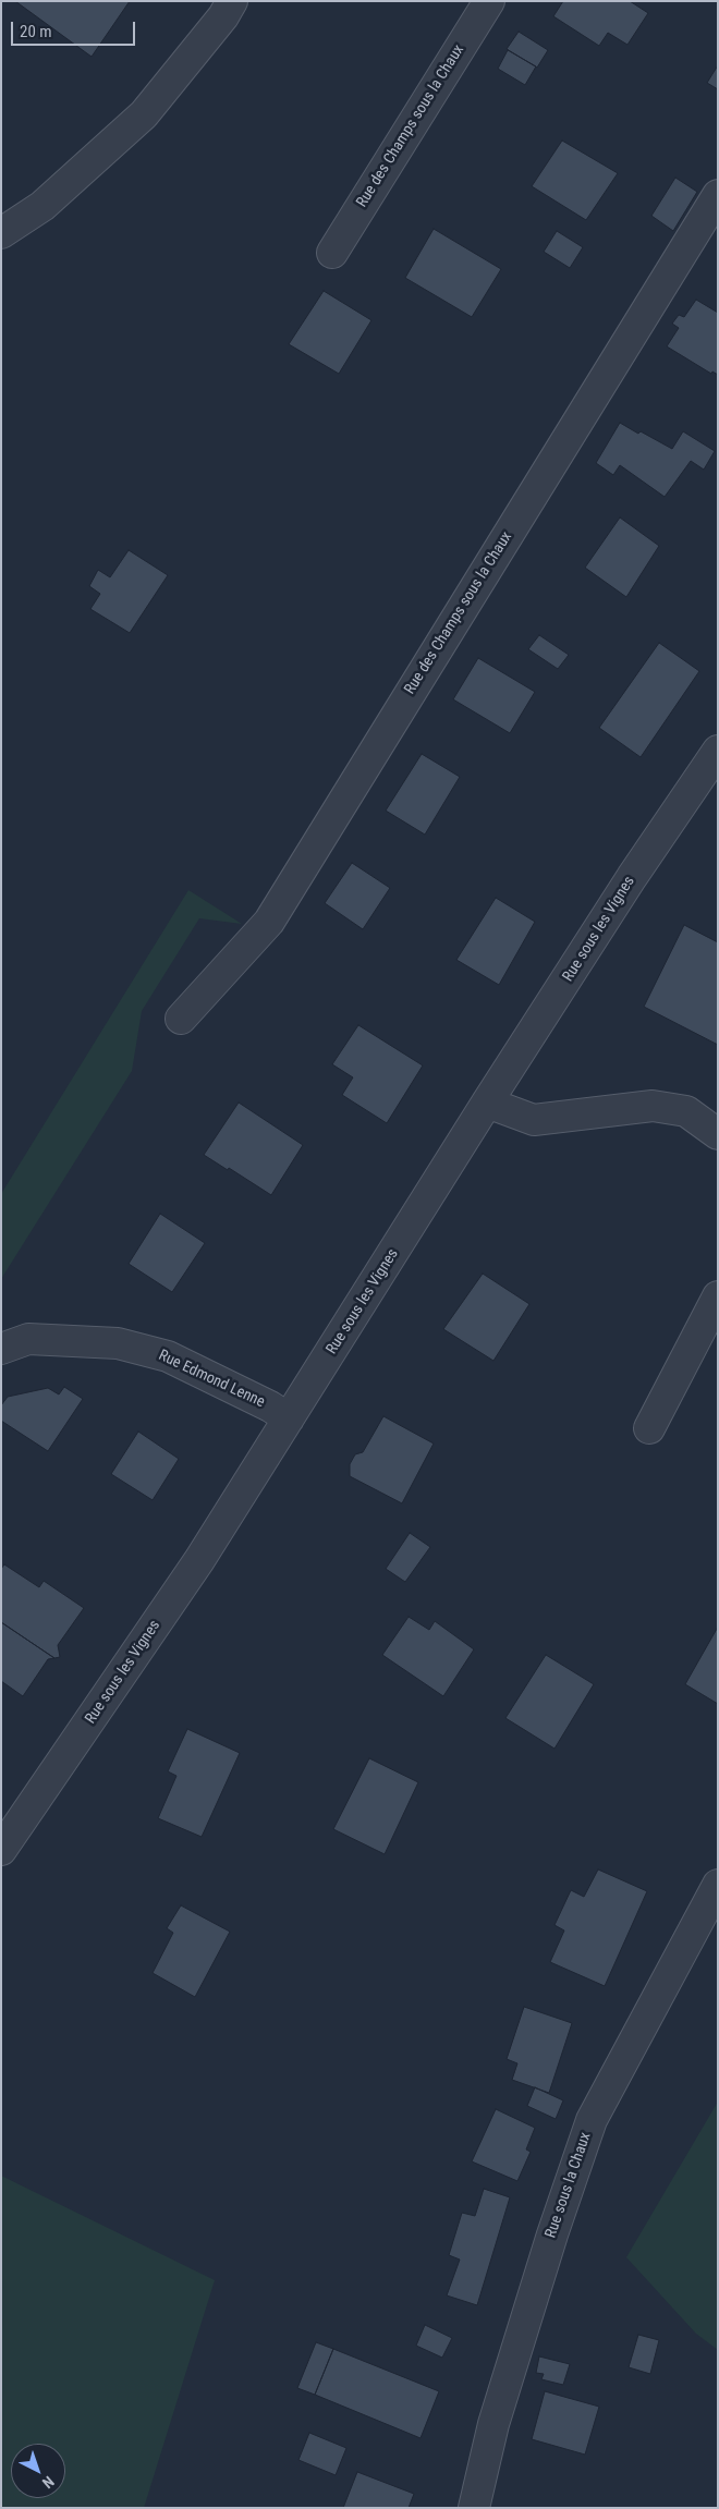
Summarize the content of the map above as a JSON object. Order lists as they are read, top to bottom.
{
  "streets": {
    "street": [
      "Rue des Champs sous la Chaux",
      "Rue sous les Vignes",
      "Rue Edmond Lenne",
      "Rue sous la Chaux"
    ]
  },
  "crossings": [
    ["Rue sous les Vignes", "Rue Edmond Lenne"]
  ],
  "scale_bar": "20 m",
  "north": "bottom right"
}
